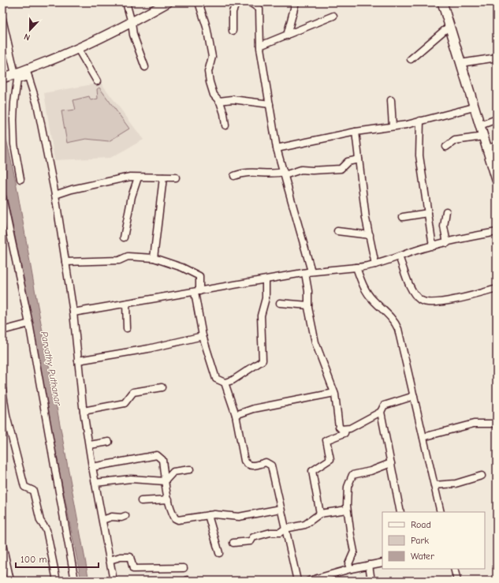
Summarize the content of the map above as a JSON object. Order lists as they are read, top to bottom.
{
  "water": ["Parvathy Puthanar"],
  "legend": ["Road", "Park", "Water"],
  "scale_bar": "100 m",
  "north": "bottom"
}
